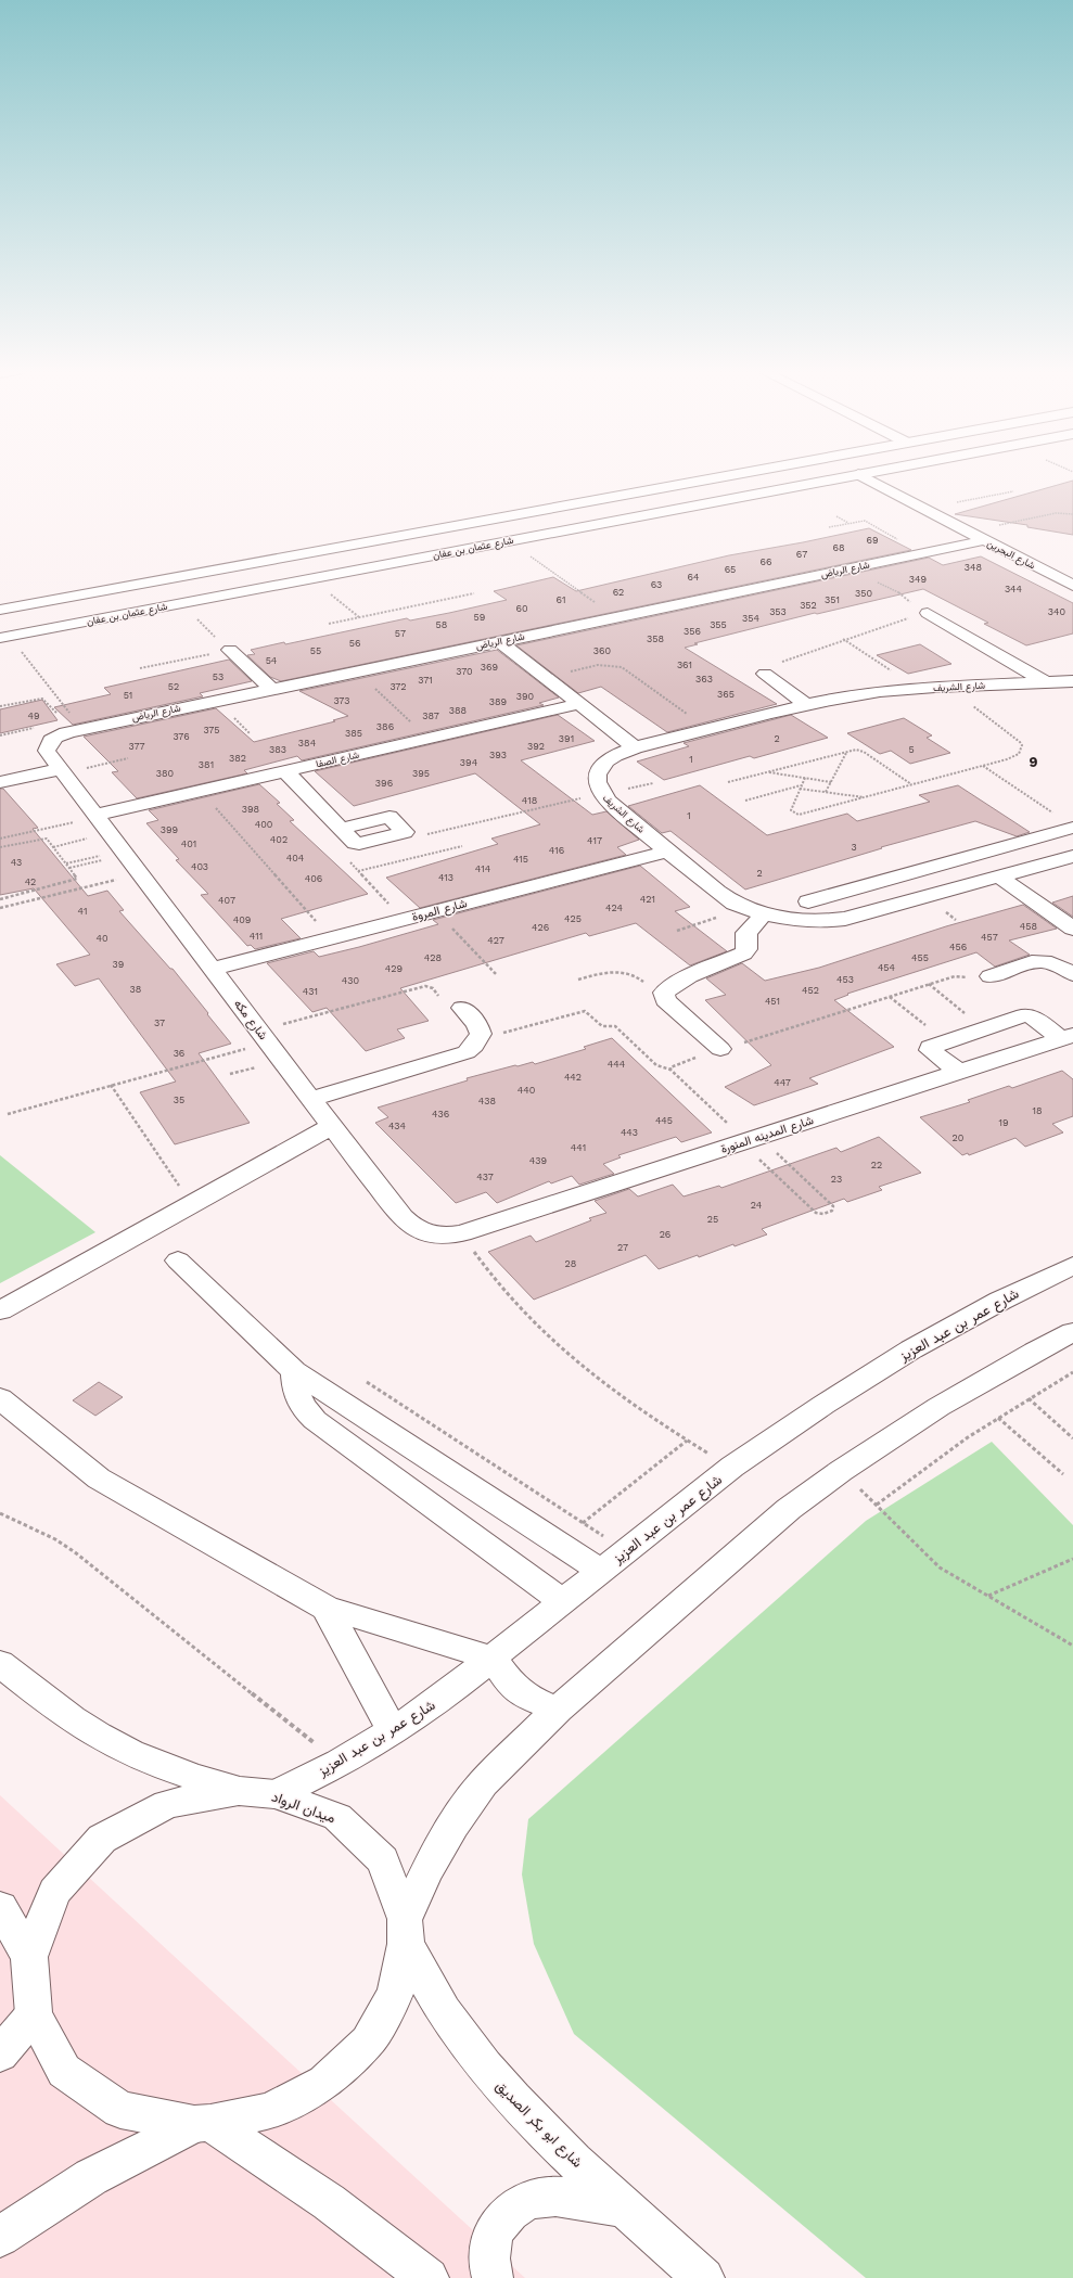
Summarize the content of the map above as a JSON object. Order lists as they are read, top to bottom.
{
  "streets": {
    "street": [
      "شارع عثمان بن عفان",
      "شارع البحرين",
      "شارع الرياض",
      "شارع الشريف",
      "شارع الصفا",
      "شارع المروة",
      "شارع مكه",
      "شارع المدينه المنورة",
      "شارع عمر بن عبد العزيز",
      "ميدان الرواد",
      "شارع ابو بكر الصديق"
    ]
  },
  "crossings": [
    ["شارع البحرين", "شارع الرياض"],
    ["شارع الرياض", "شارع مكه"],
    ["شارع الشريف", "شارع المروة"],
    ["شارع الصفا", "شارع مكه"],
    ["شارع المروة", "شارع مكه"],
    ["شارع مكه", "شارع المدينه المنورة"],
    ["شارع عمر بن عبد العزيز", "ميدان الرواد"],
    ["ميدان الرواد", "شارع ابو بكر الصديق"]
  ],
  "districts": ["9"],
  "house_numbers": [
    "69",
    "68",
    "67",
    "66",
    "348",
    "65",
    "64",
    "349",
    "63",
    "344",
    "62",
    "350",
    "61",
    "351",
    "352",
    "60",
    "353",
    "340",
    "59",
    "354",
    "58",
    "355",
    "356",
    "57",
    "358",
    "56",
    "55",
    "360",
    "54",
    "361",
    "369",
    "370",
    "53",
    "363",
    "371",
    "52",
    "372",
    "365",
    "51",
    "390",
    "373",
    "389",
    "388",
    "49",
    "387",
    "386",
    "375",
    "385",
    "376",
    "391",
    "2",
    "384",
    "377",
    "392",
    "383",
    "5",
    "393",
    "382",
    "1",
    "394",
    "381",
    "380",
    "395",
    "396",
    "418",
    "398",
    "1",
    "400",
    "399",
    "402",
    "417",
    "401",
    "3",
    "416",
    "404",
    "415",
    "43",
    "403",
    "414",
    "2",
    "413",
    "406",
    "42",
    "421",
    "407",
    "424",
    "41",
    "425",
    "409",
    "458",
    "426",
    "411",
    "457",
    "40",
    "427",
    "456",
    "428",
    "455",
    "39",
    "454",
    "429",
    "453",
    "430",
    "38",
    "452",
    "431",
    "451",
    "37",
    "36",
    "444",
    "442",
    "447",
    "440",
    "35",
    "438",
    "18",
    "436",
    "445",
    "19",
    "434",
    "443",
    "20",
    "441",
    "439",
    "22",
    "437",
    "23",
    "24",
    "25",
    "26",
    "27",
    "28"
  ]
}
